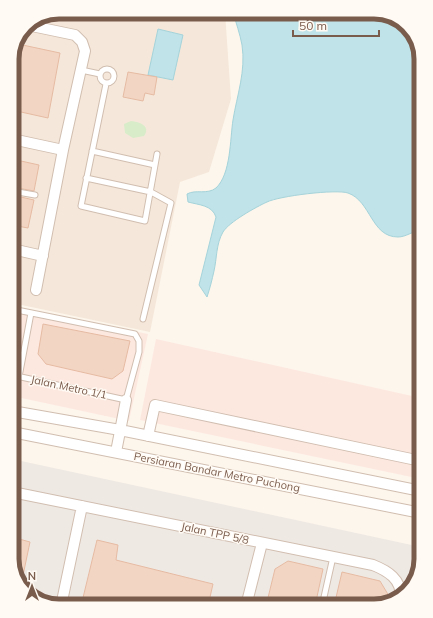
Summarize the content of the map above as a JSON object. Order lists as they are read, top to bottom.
{
  "streets": {
    "street": ["Persiaran Bandar Metro Puchong", "Jalan TPP 5/8"],
    "lane": ["Jalan Metro 1/1"]
  },
  "scale_bar": "50 m",
  "north": "top"
}
